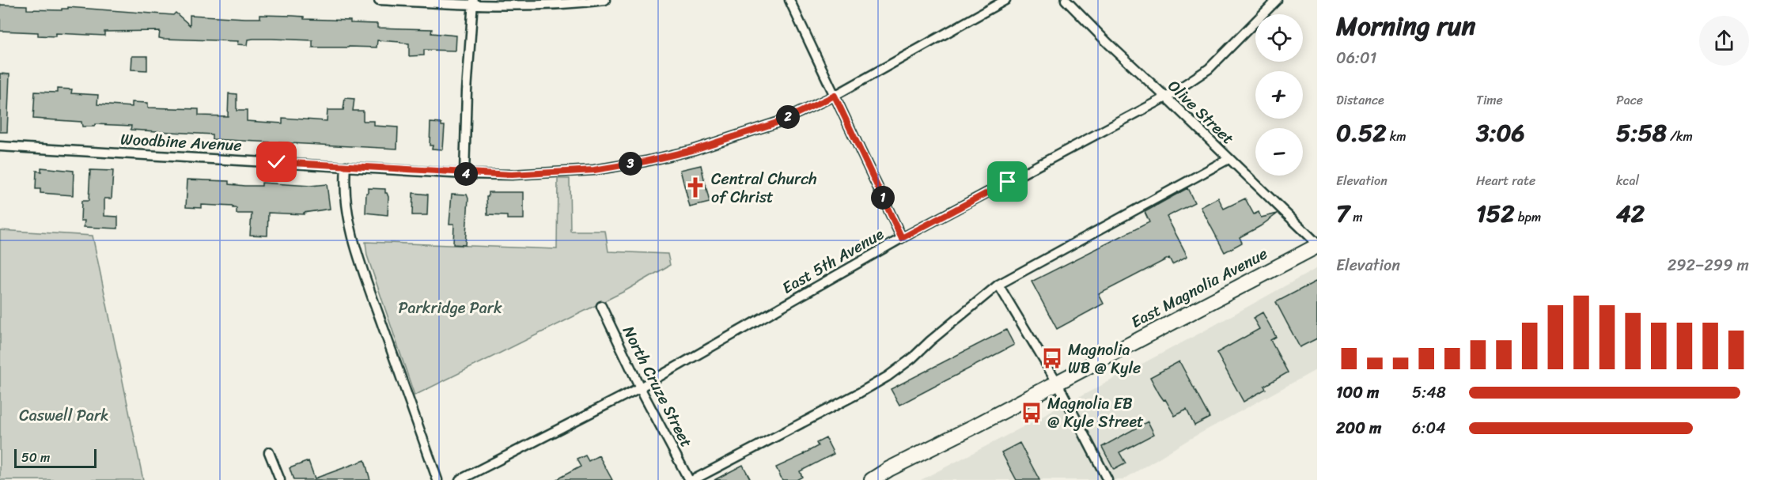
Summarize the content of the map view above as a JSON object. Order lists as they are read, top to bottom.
{
  "streets": {
    "main road": ["East Magnolia Avenue"],
    "street": [
      "Olive Street",
      "Woodbine Avenue",
      "East 5th Avenue",
      "North Cruze Street"
    ]
  },
  "crossings": [
    ["Olive Street", "East 5th Avenue"],
    ["Olive Street", "East Magnolia Avenue"],
    ["East 5th Avenue", "North Cruze Street"]
  ],
  "parks": ["Parkridge Park", "Caswell Park"],
  "places": {
    "church": ["Central Church of Christ"],
    "bus stop": ["Magnolia WB @ Kyle", "Magnolia EB @ Kyle Street"]
  },
  "scale_bar": "50 m",
  "page": {
    "heading": ["Morning run", "06:01"],
    "map_buttons": ["+", "−"],
    "stats": [
      ["Distance", "0.52 km"],
      ["Time", "3:06"],
      ["Pace", "5:58 /km"],
      ["Elevation", "7 m"],
      ["Heart rate", "152 bpm"],
      ["kcal", "42"]
    ],
    "pins": [
      "2",
      "3",
      "4",
      "1"
    ],
    "chart": ["Elevation", "292–299 m"],
    "list": [
      {
        "name": "100 m",
        "note": "5:48"
      },
      {
        "name": "200 m",
        "note": "6:04"
      }
    ],
    "scale": "50 m"
  }
}
